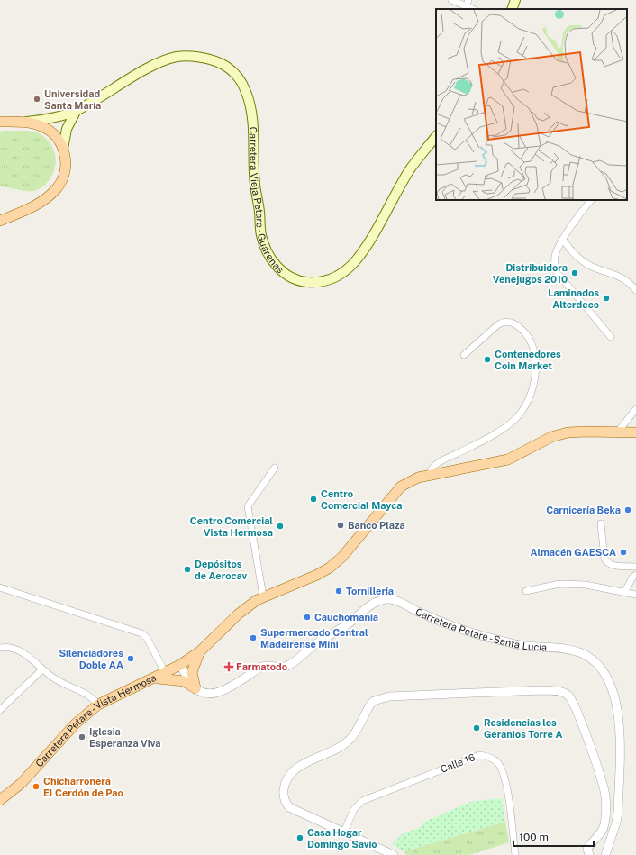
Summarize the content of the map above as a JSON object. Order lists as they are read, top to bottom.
{
  "streets": {
    "main road": ["Carretera Vieja Petare - Guarenas", "Carretera Petare - Vista Hermosa"],
    "street": ["Carretera Petare - Santa Lucía", "Calle 16"]
  },
  "places": {
    "other": [
      "Universidad Santa María",
      "Distribuidora Venejugos 2010",
      "Laminados Alterdeco",
      "Contenedores Coin Market",
      "Centro Comercial Mayca",
      "Carnicería Beka",
      "Banco Plaza",
      "Centro Comercial Vista Hermosa",
      "Almacén GAESCA",
      "Depósitos de Aerocav",
      "Tornillería",
      "Cauchomanía",
      "Supermercado Central Madeirense Mini",
      "Silenciadores Doble AA",
      "Residencias los Geranios Torre A",
      "Iglesia Esperanza Viva",
      "Chicharronera El Cerdón de Pao",
      "Casa Hogar Domingo Savio"
    ],
    "health": ["Farmatodo"]
  },
  "scale_bar": "100 m"
}
